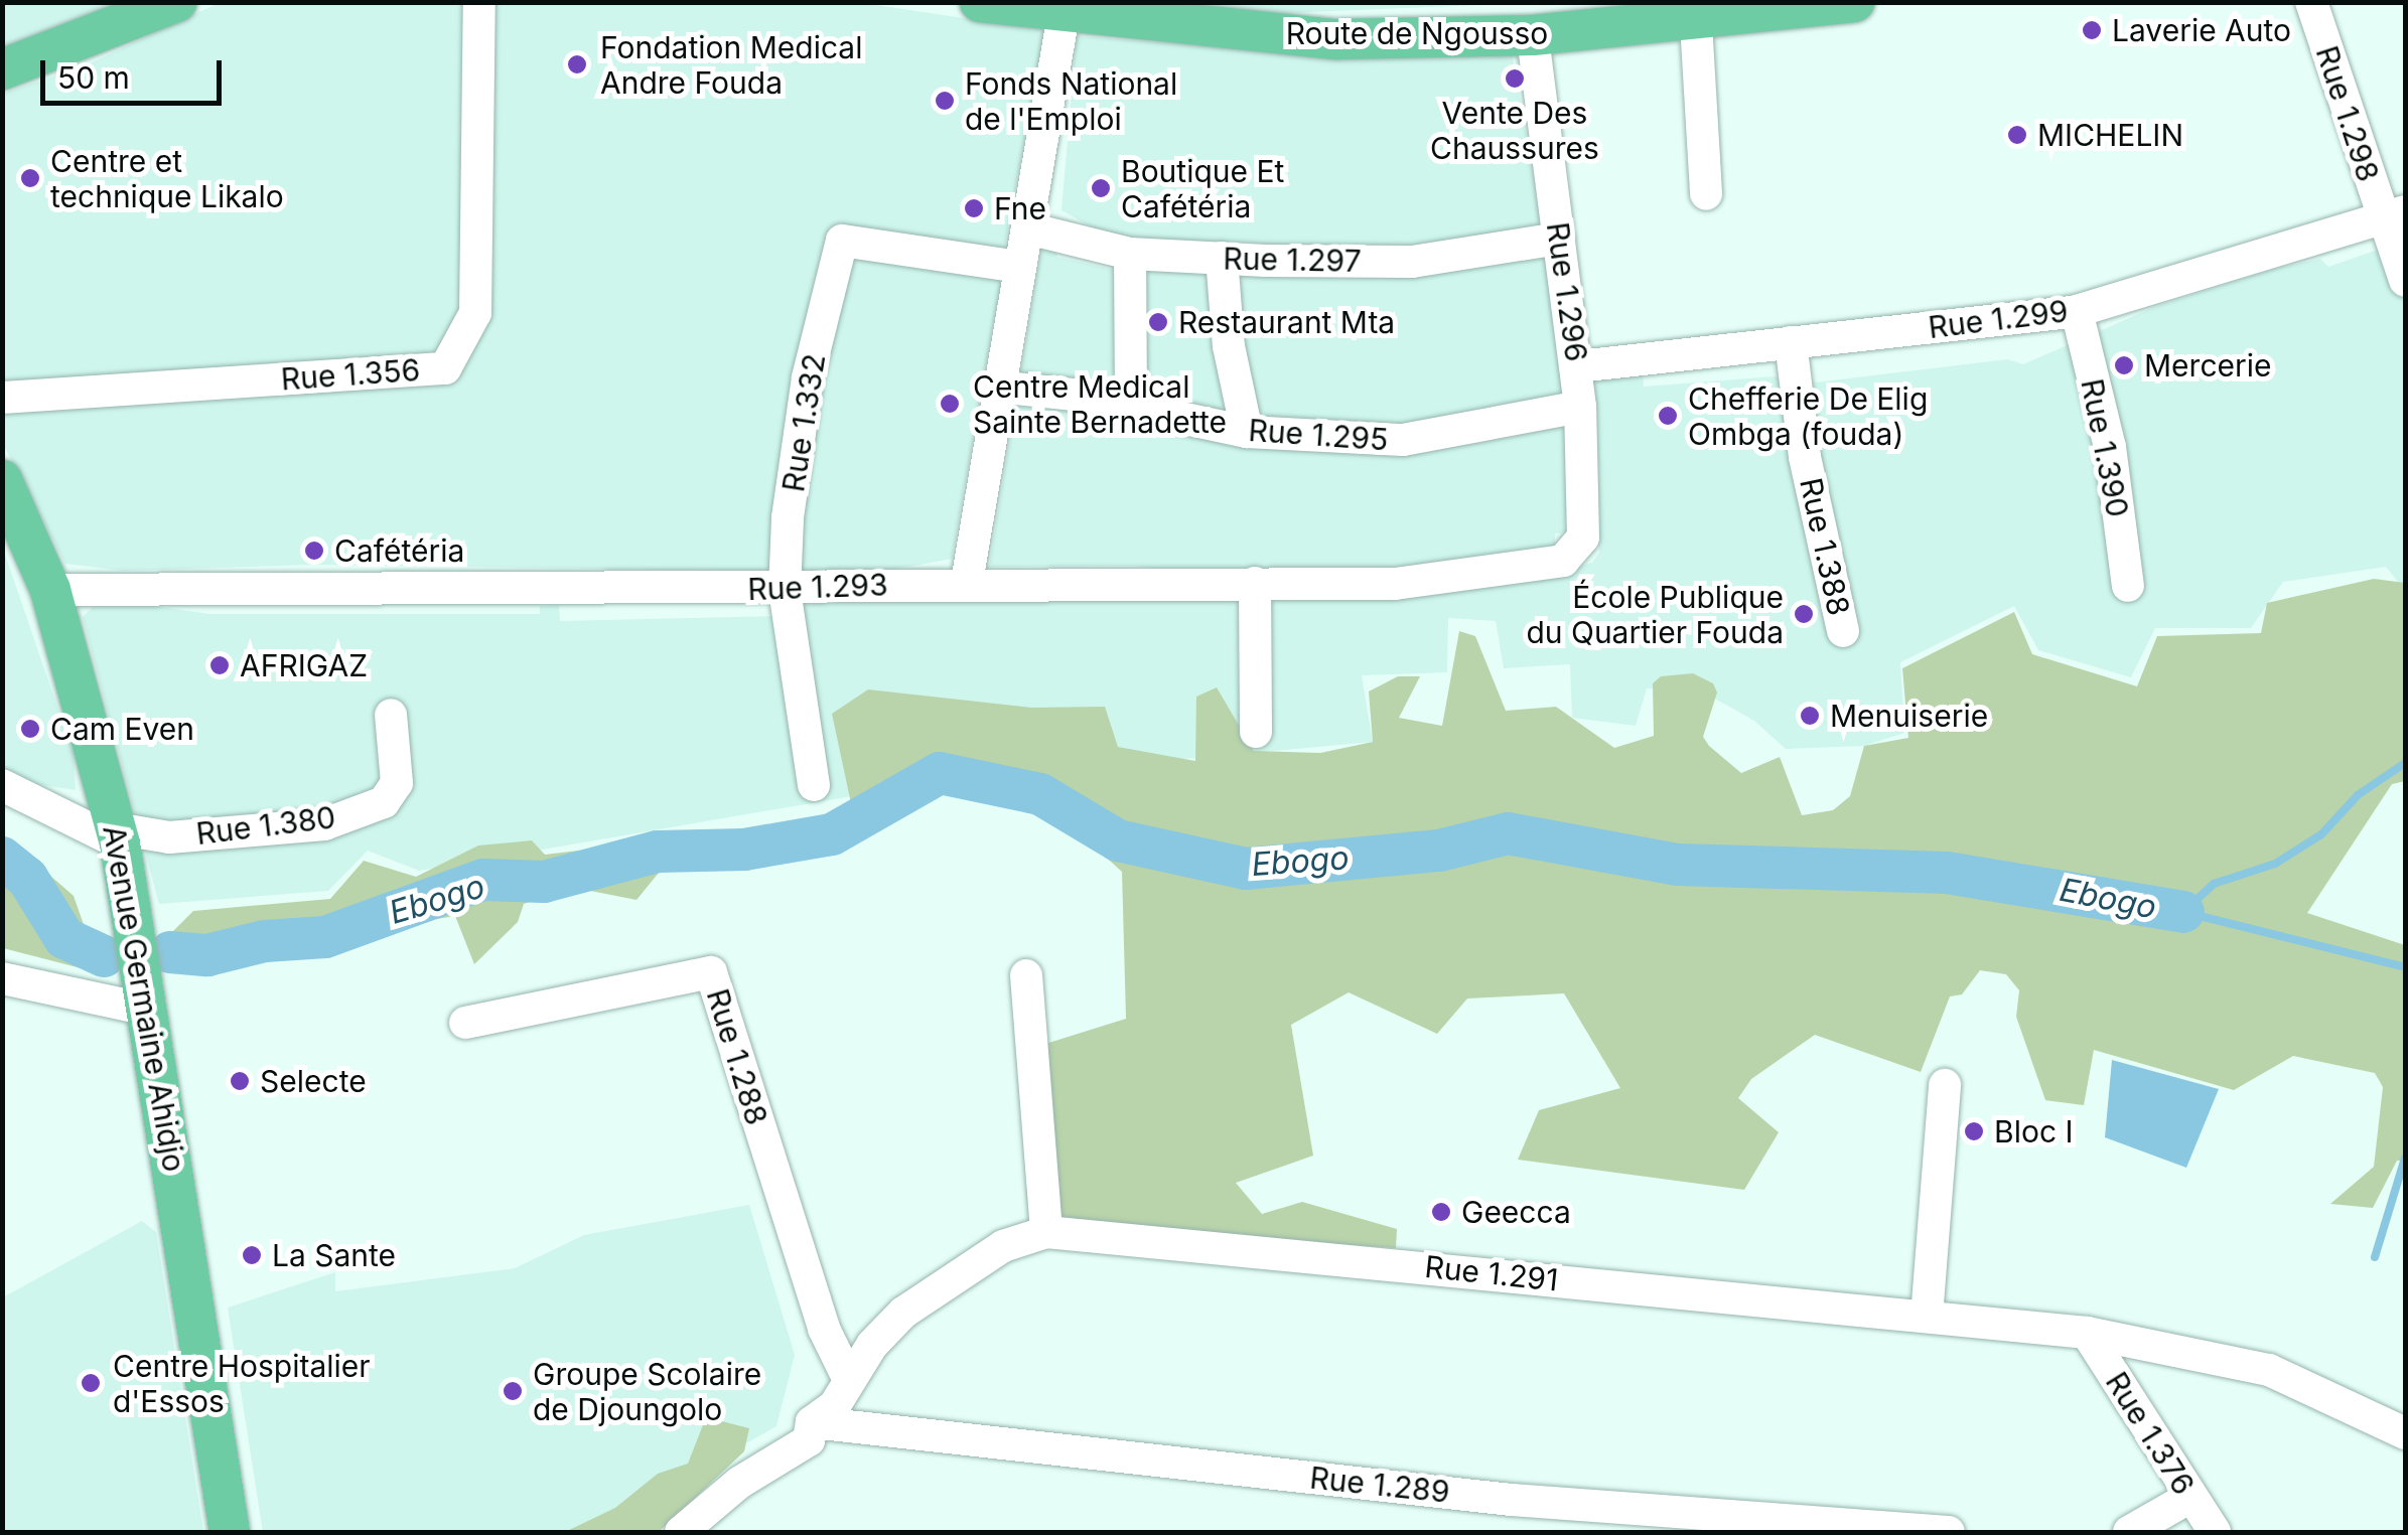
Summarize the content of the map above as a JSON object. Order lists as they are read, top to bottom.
{
  "streets": {
    "main road": ["Route de Ngousso", "Avenue Germaine Ahidjo"],
    "street": [
      "Rue 1.298",
      "Rue 1.297",
      "Rue 1.296",
      "Rue 1.299",
      "Rue 1.356",
      "Rue 1.332",
      "Rue 1.295",
      "Rue 1.390",
      "Rue 1.388",
      "Rue 1.293",
      "Rue 1.380",
      "Rue 1.288",
      "Rue 1.291",
      "Rue 1.376",
      "Rue 1.289"
    ]
  },
  "crossings": [
    ["Route de Ngousso", "Rue 1.296"],
    ["Rue 1.298", "Rue 1.299"],
    ["Rue 1.297", "Rue 1.296"],
    ["Rue 1.296", "Rue 1.299"],
    ["Rue 1.296", "Rue 1.295"],
    ["Rue 1.296", "Rue 1.293"],
    ["Rue 1.299", "Rue 1.390"],
    ["Rue 1.299", "Rue 1.388"],
    ["Rue 1.332", "Rue 1.293"],
    ["Rue 1.293", "Avenue Germaine Ahidjo"],
    ["Rue 1.380", "Avenue Germaine Ahidjo"],
    ["Rue 1.288", "Rue 1.291"],
    ["Rue 1.291", "Rue 1.376"],
    ["Rue 1.291", "Rue 1.289"]
  ],
  "water": ["Ebogo"],
  "places": [
    "Laverie Auto",
    "Fondation Medical Andre Fouda",
    "Vente Des Chaussures",
    "Fonds National de l'Emploi",
    "MICHELIN",
    "Centre et technique Likalo",
    "Boutique Et Cafétéria",
    "Fne",
    "Restaurant Mta",
    "Mercerie",
    "Centre Medical Sainte Bernadette",
    "Chefferie De Elig Ombga (fouda)",
    "Cafétéria",
    "École Publique du Quartier Fouda",
    "AFRIGAZ",
    "Menuiserie",
    "Cam Even",
    "Selecte",
    "Bloc I",
    "Geecca",
    "La Sante",
    "Centre Hospitalier d'Essos",
    "Groupe Scolaire de Djoungolo"
  ],
  "scale_bar": "50 m"
}
